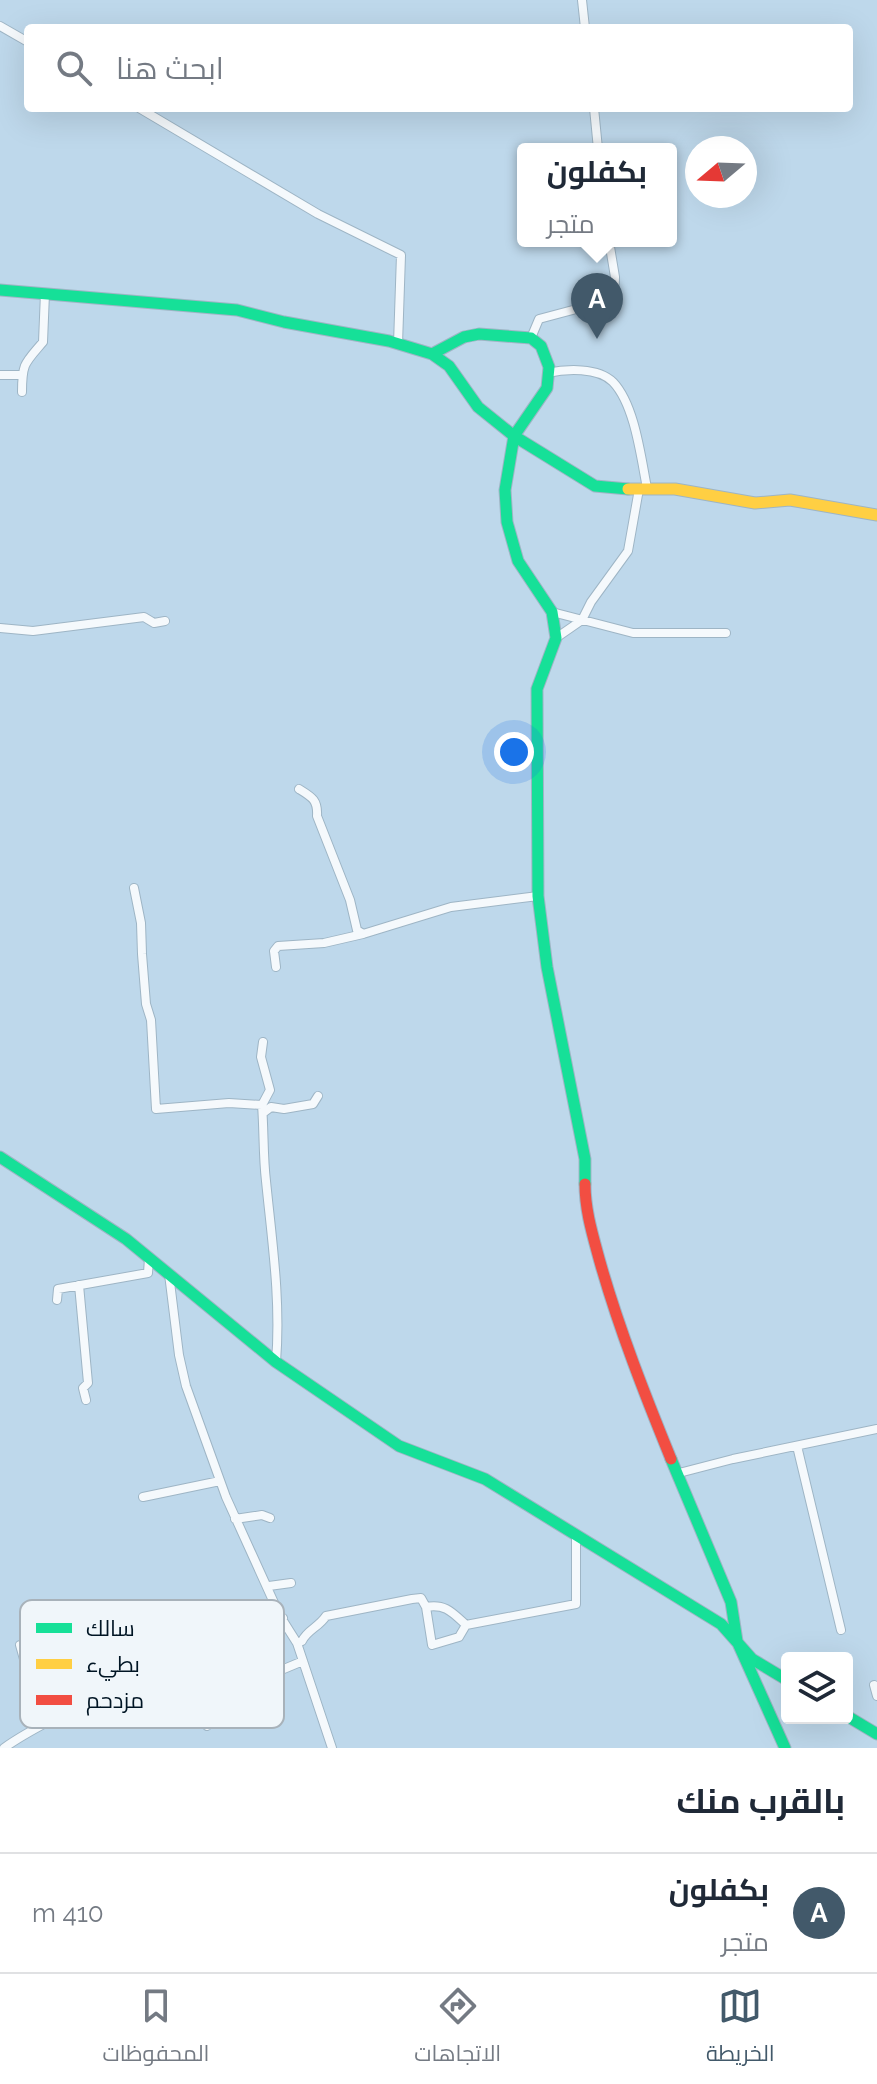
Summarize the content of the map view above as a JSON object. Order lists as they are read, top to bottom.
{
  "legend": ["سالك", "بطيء", "مزدحم"],
  "north": "left",
  "page": {
    "search": "ابحث هنا",
    "popup": ["بكفلون", "متجر"],
    "pins": "A",
    "heading": "بالقرب منك",
    "list": [
      {
        "mark": "A",
        "name": "بكفلون",
        "note": "متجر",
        "value": "410 m"
      }
    ],
    "nav": ["الخريطة", "الاتجاهات", "المحفوظات"]
  }
}
